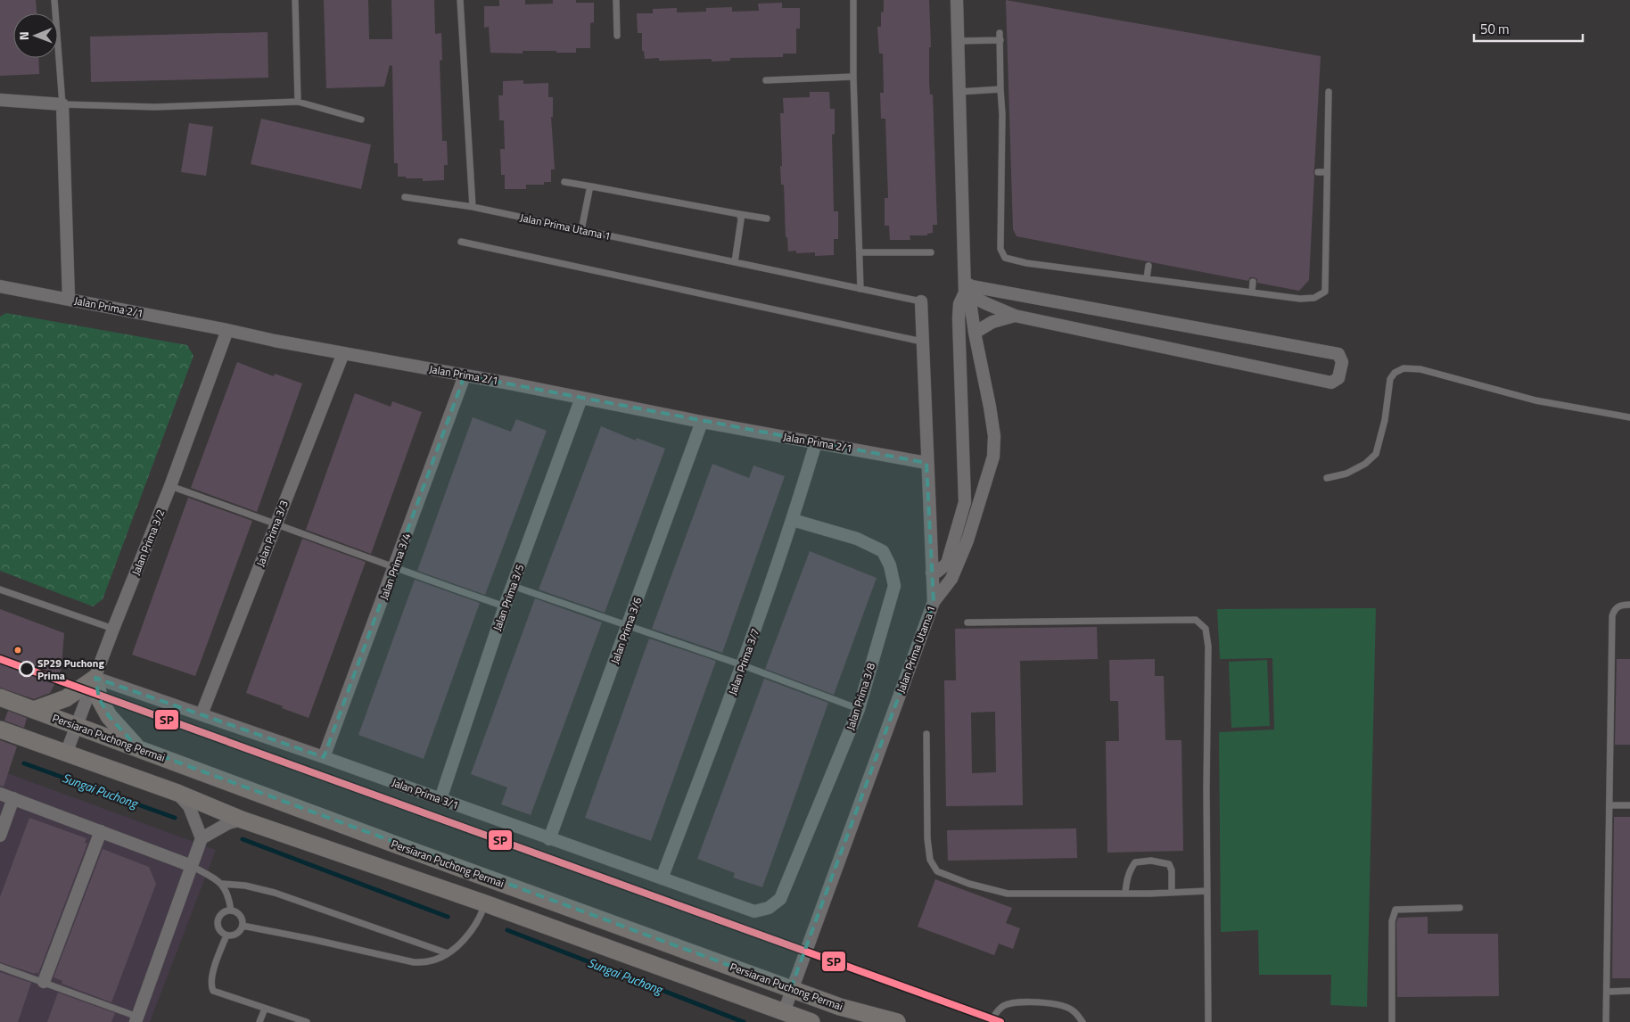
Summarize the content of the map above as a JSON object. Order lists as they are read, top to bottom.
{
  "streets": {
    "main road": ["Persiaran Puchong Permai"],
    "street": [
      "Jalan Prima Utama 1",
      "Jalan Prima 2/1",
      "Jalan Prima 3/3",
      "Jalan Prima 3/2",
      "Jalan Prima 3/4",
      "Jalan Prima 3/5",
      "Jalan Prima 3/6",
      "Jalan Prima 3/7",
      "Jalan Prima 3/8",
      "Jalan Prima 3/1"
    ]
  },
  "crossings": [
    ["Jalan Prima Utama 1", "Jalan Prima 2/1"],
    ["Jalan Prima Utama 1", "Persiaran Puchong Permai"],
    ["Jalan Prima 2/1", "Jalan Prima 3/3"],
    ["Jalan Prima 2/1", "Jalan Prima 3/2"],
    ["Jalan Prima 2/1", "Jalan Prima 3/4"],
    ["Jalan Prima 2/1", "Jalan Prima 3/5"],
    ["Jalan Prima 2/1", "Jalan Prima 3/6"],
    ["Jalan Prima 2/1", "Jalan Prima 3/7"],
    ["Jalan Prima 3/3", "Jalan Prima 3/1"],
    ["Jalan Prima 3/2", "Persiaran Puchong Permai"],
    ["Jalan Prima 3/2", "Jalan Prima 3/1"],
    ["Jalan Prima 3/4", "Jalan Prima 3/1"],
    ["Jalan Prima 3/5", "Jalan Prima 3/1"],
    ["Jalan Prima 3/6", "Jalan Prima 3/1"],
    ["Jalan Prima 3/7", "Jalan Prima 3/8"],
    ["Jalan Prima 3/7", "Jalan Prima 3/1"],
    ["Jalan Prima 3/8", "Jalan Prima 3/1"]
  ],
  "water": ["Sungai Puchong"],
  "places": ["SP29 Puchong Prima"],
  "lines": ["transit line SP"],
  "scale_bar": "50 m",
  "north": "left"
}
